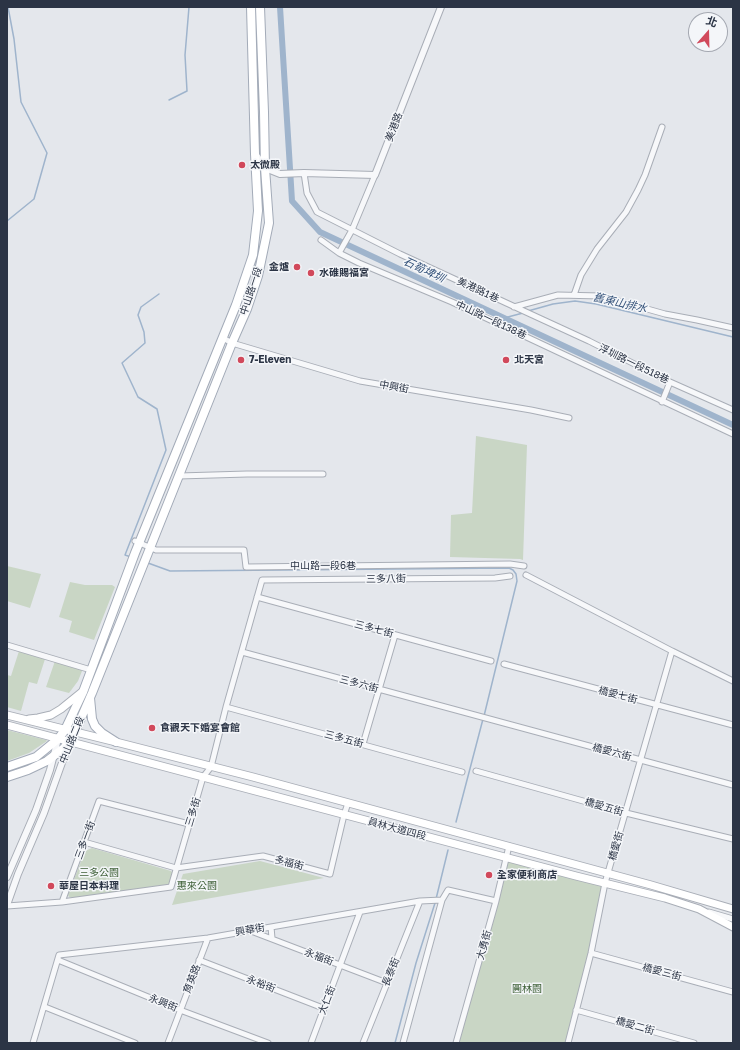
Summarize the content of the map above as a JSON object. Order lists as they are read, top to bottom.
{
  "streets": {
    "main road": ["中山路一段", "中山路二段", "員林大道四段"],
    "street": [
      "美港路",
      "美港路1巷",
      "中山路一段138巷",
      "浮圳路一段518巷",
      "中興街",
      "中山路一段6巷",
      "三多八街",
      "三多七街",
      "三多六街",
      "橋愛七街",
      "三多五街",
      "橋愛六街",
      "橋愛五街",
      "三多街",
      "三多一街",
      "橋愛街",
      "多福街",
      "興華街",
      "大勇街",
      "永福街",
      "長泰街",
      "橋愛三街",
      "育英路",
      "永裕街",
      "大仁街",
      "永興街",
      "橋愛二街"
    ]
  },
  "crossings": [
    ["美港路1巷", "浮圳路一段518巷"],
    ["中山路一段", "中興街"],
    ["中山路一段", "中山路一段6巷"],
    ["中山路一段", "中山路二段"],
    ["三多八街", "三多街"],
    ["三多七街", "三多街"],
    ["三多六街", "橋愛六街"],
    ["三多六街", "三多街"],
    ["橋愛七街", "橋愛街"],
    ["三多五街", "三多街"],
    ["中山路二段", "三多街"],
    ["中山路二段", "員林大道四段"],
    ["橋愛六街", "橋愛街"],
    ["橋愛五街", "橋愛街"],
    ["三多街", "員林大道四段"],
    ["三多街", "三多一街"],
    ["三多街", "多福街"],
    ["員林大道四段", "橋愛街"],
    ["員林大道四段", "多福街"],
    ["員林大道四段", "大勇街"],
    ["橋愛街", "橋愛三街"],
    ["橋愛街", "橋愛二街"],
    ["興華街", "永福街"],
    ["興華街", "長泰街"],
    ["興華街", "育英路"],
    ["興華街", "大仁街"],
    ["興華街", "永興街"],
    ["永福街", "長泰街"],
    ["永福街", "大仁街"],
    ["育英路", "永裕街"],
    ["育英路", "永興街"],
    ["永裕街", "大仁街"]
  ],
  "water": ["石筍埤圳", "舊東山排水"],
  "parks": ["三多公園", "惠來公園", "圓林園"],
  "places": [
    "太微殿",
    "金爐",
    "水碓賜福宮",
    "7-Eleven",
    "北天宮",
    "食觀天下婚宴會館",
    "全家便利商店",
    "華屋日本料理"
  ],
  "north": "top"
}
